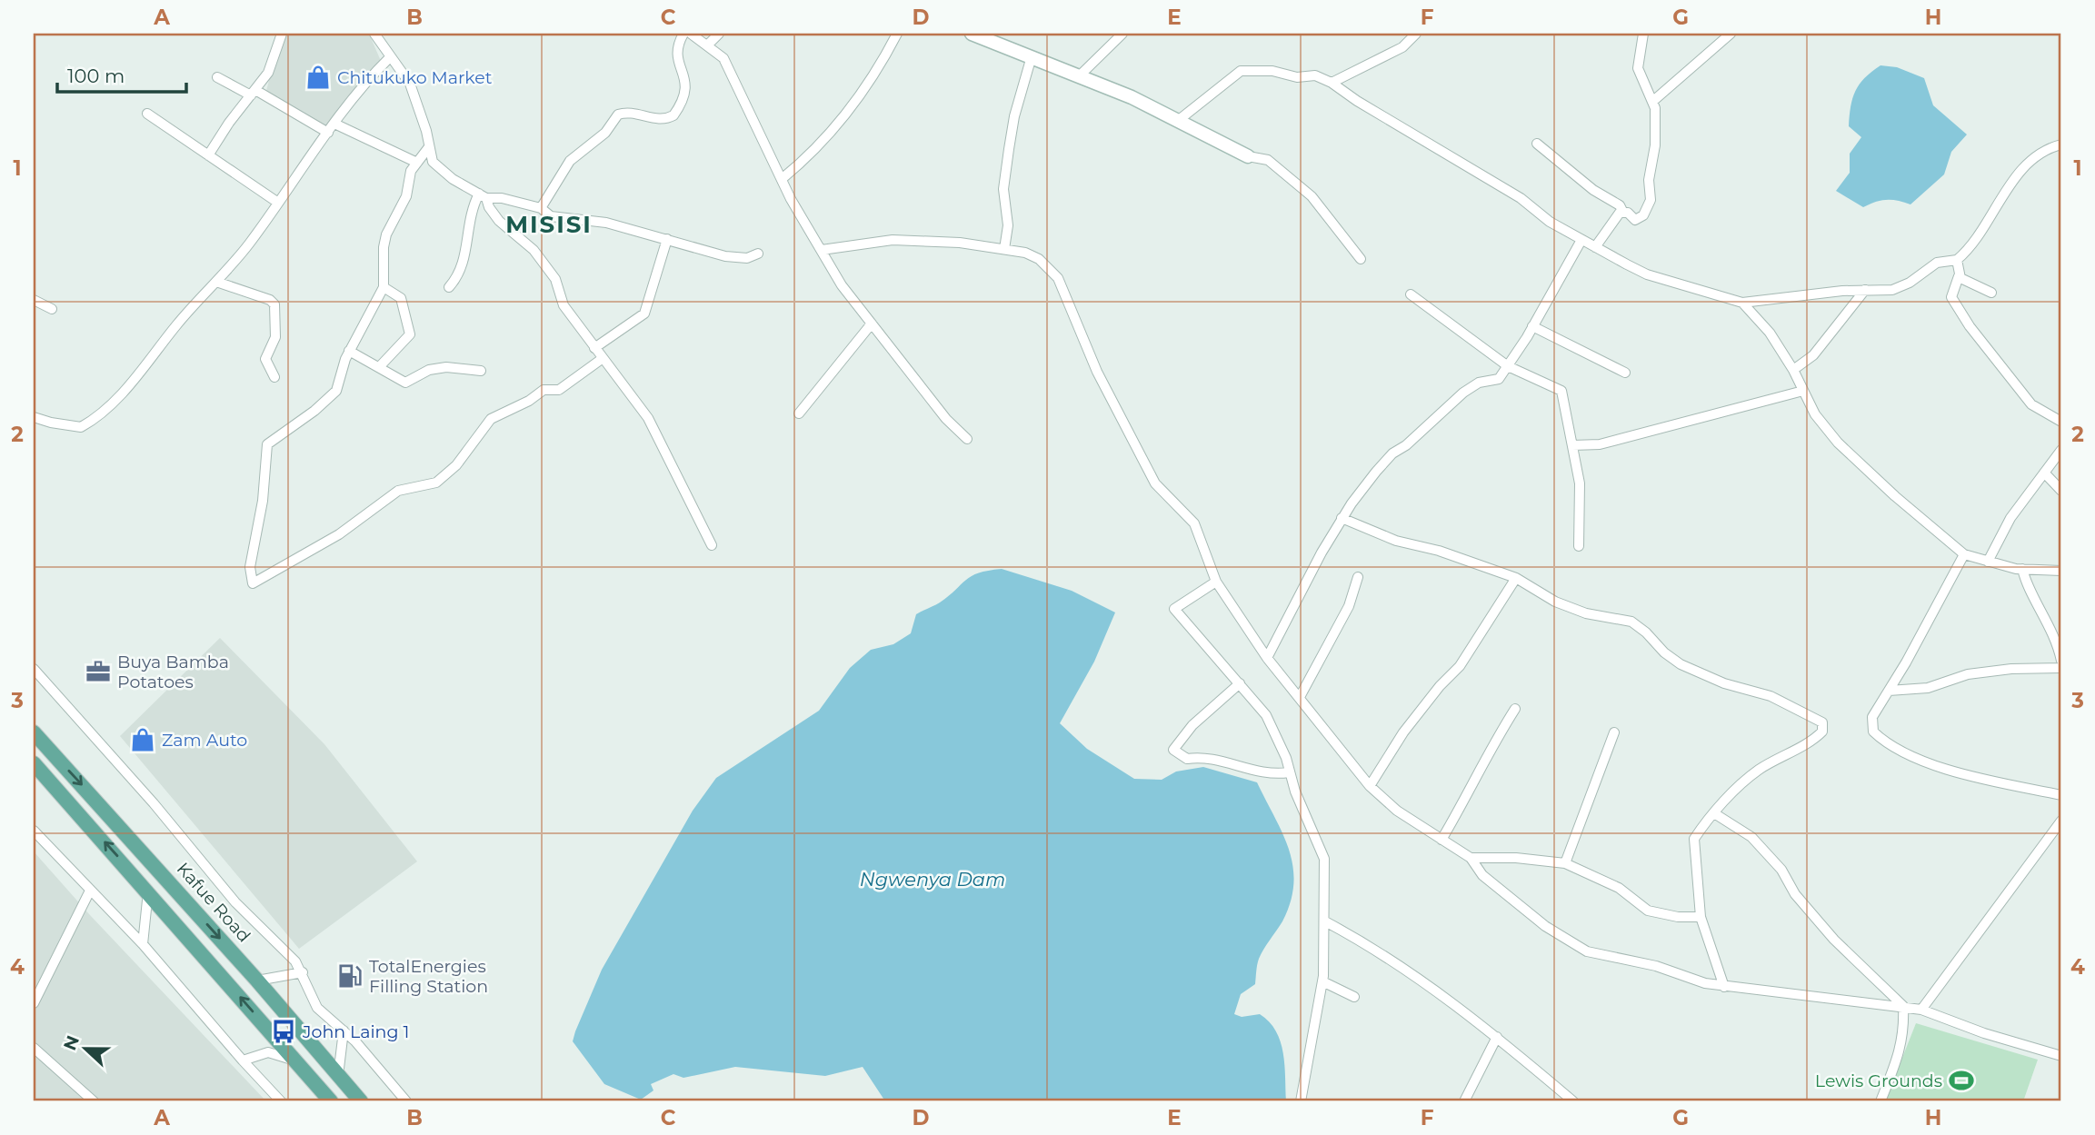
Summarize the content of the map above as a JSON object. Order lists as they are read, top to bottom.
{
  "streets": {
    "main road": ["Kafue Road"]
  },
  "districts": ["MISISI"],
  "water": ["Ngwenya Dam"],
  "places": {
    "shop": ["Chitukuko Market", "Zam Auto"],
    "office": ["Buya Bamba Potatoes"],
    "fuel station": ["TotalEnergies Filling Station"],
    "bus stop": ["John Laing 1"],
    "sports": ["Lewis Grounds"]
  },
  "scale_bar": "100 m",
  "north": "left",
  "grid": {
    "columns": [
      "A",
      "B",
      "C",
      "D",
      "E",
      "F",
      "G",
      "H"
    ],
    "rows": [
      "1",
      "2",
      "3",
      "4"
    ]
  }
}
